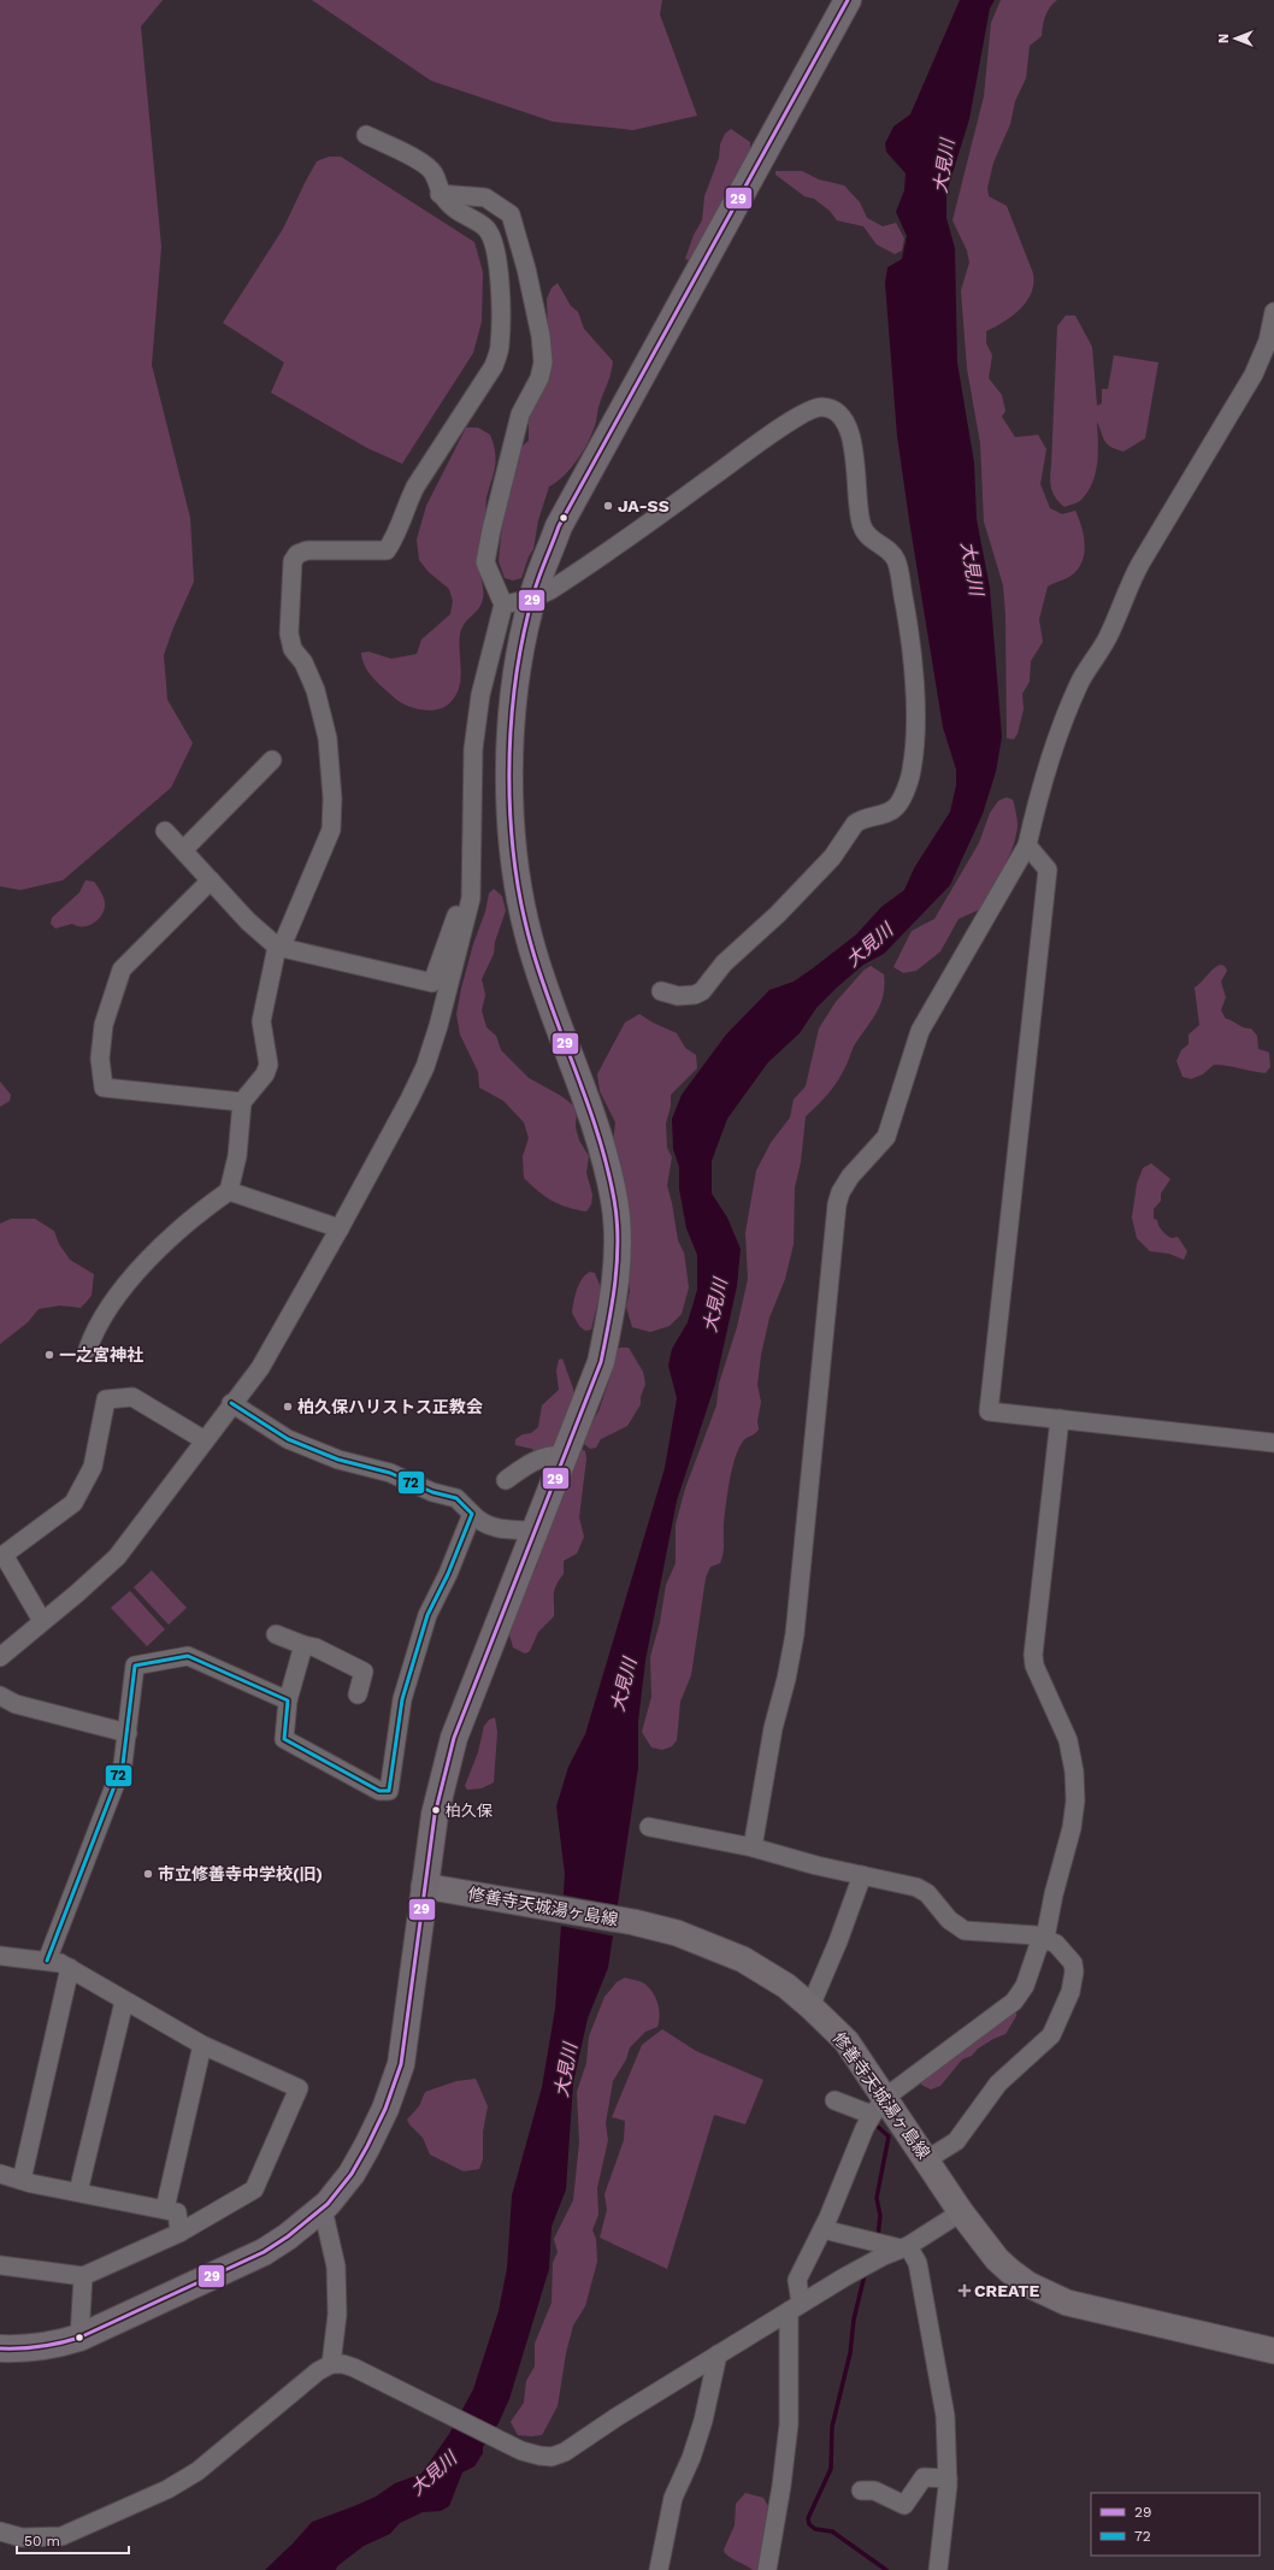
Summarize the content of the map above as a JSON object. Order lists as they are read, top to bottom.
{
  "streets": {
    "main road": ["修善寺天城湯ヶ島線"]
  },
  "water": ["大見川"],
  "places": {
    "other": [
      "JA-SS",
      "一之宮神社",
      "柏久保ハリストス正教会",
      "柏久保",
      "市立修善寺中学校(旧)"
    ],
    "health": ["CREATE"]
  },
  "lines": ["transit line 29", "transit line 72"],
  "legend": ["29", "72"],
  "scale_bar": "50 m",
  "north": "left"
}
